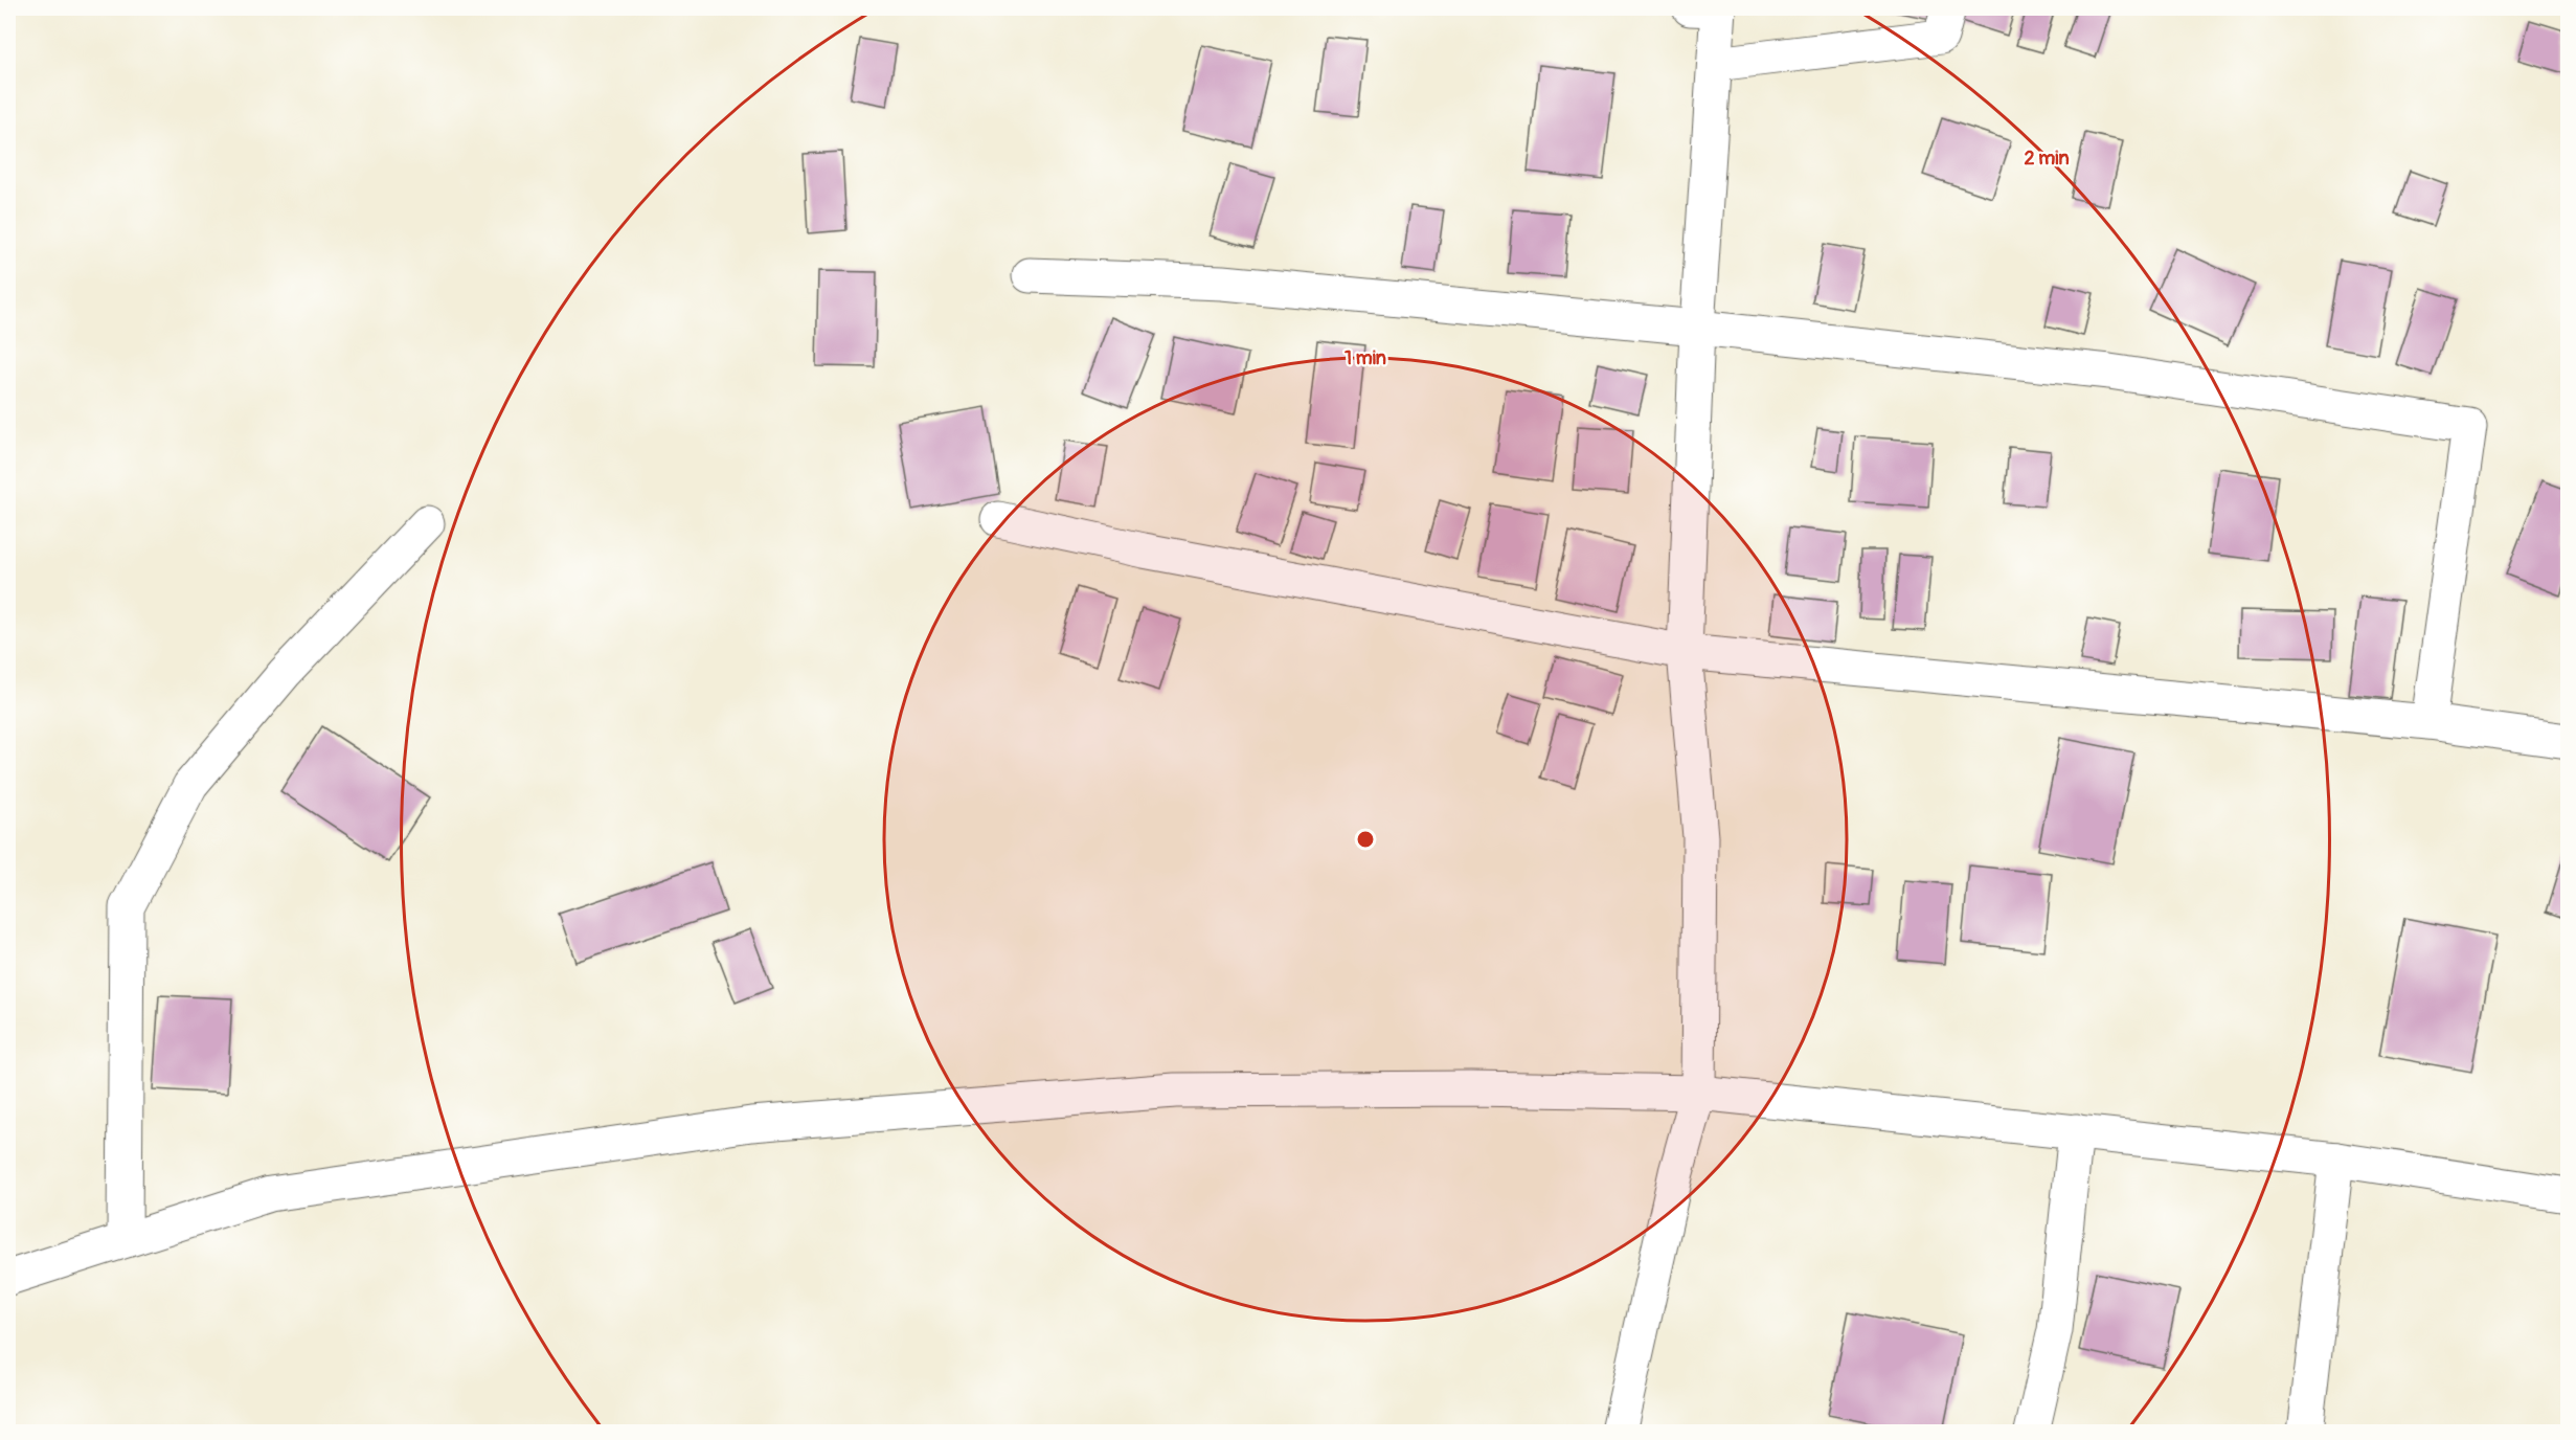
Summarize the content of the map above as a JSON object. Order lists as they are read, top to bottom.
{
  "rings": ["2 min", "1 min"]
}
